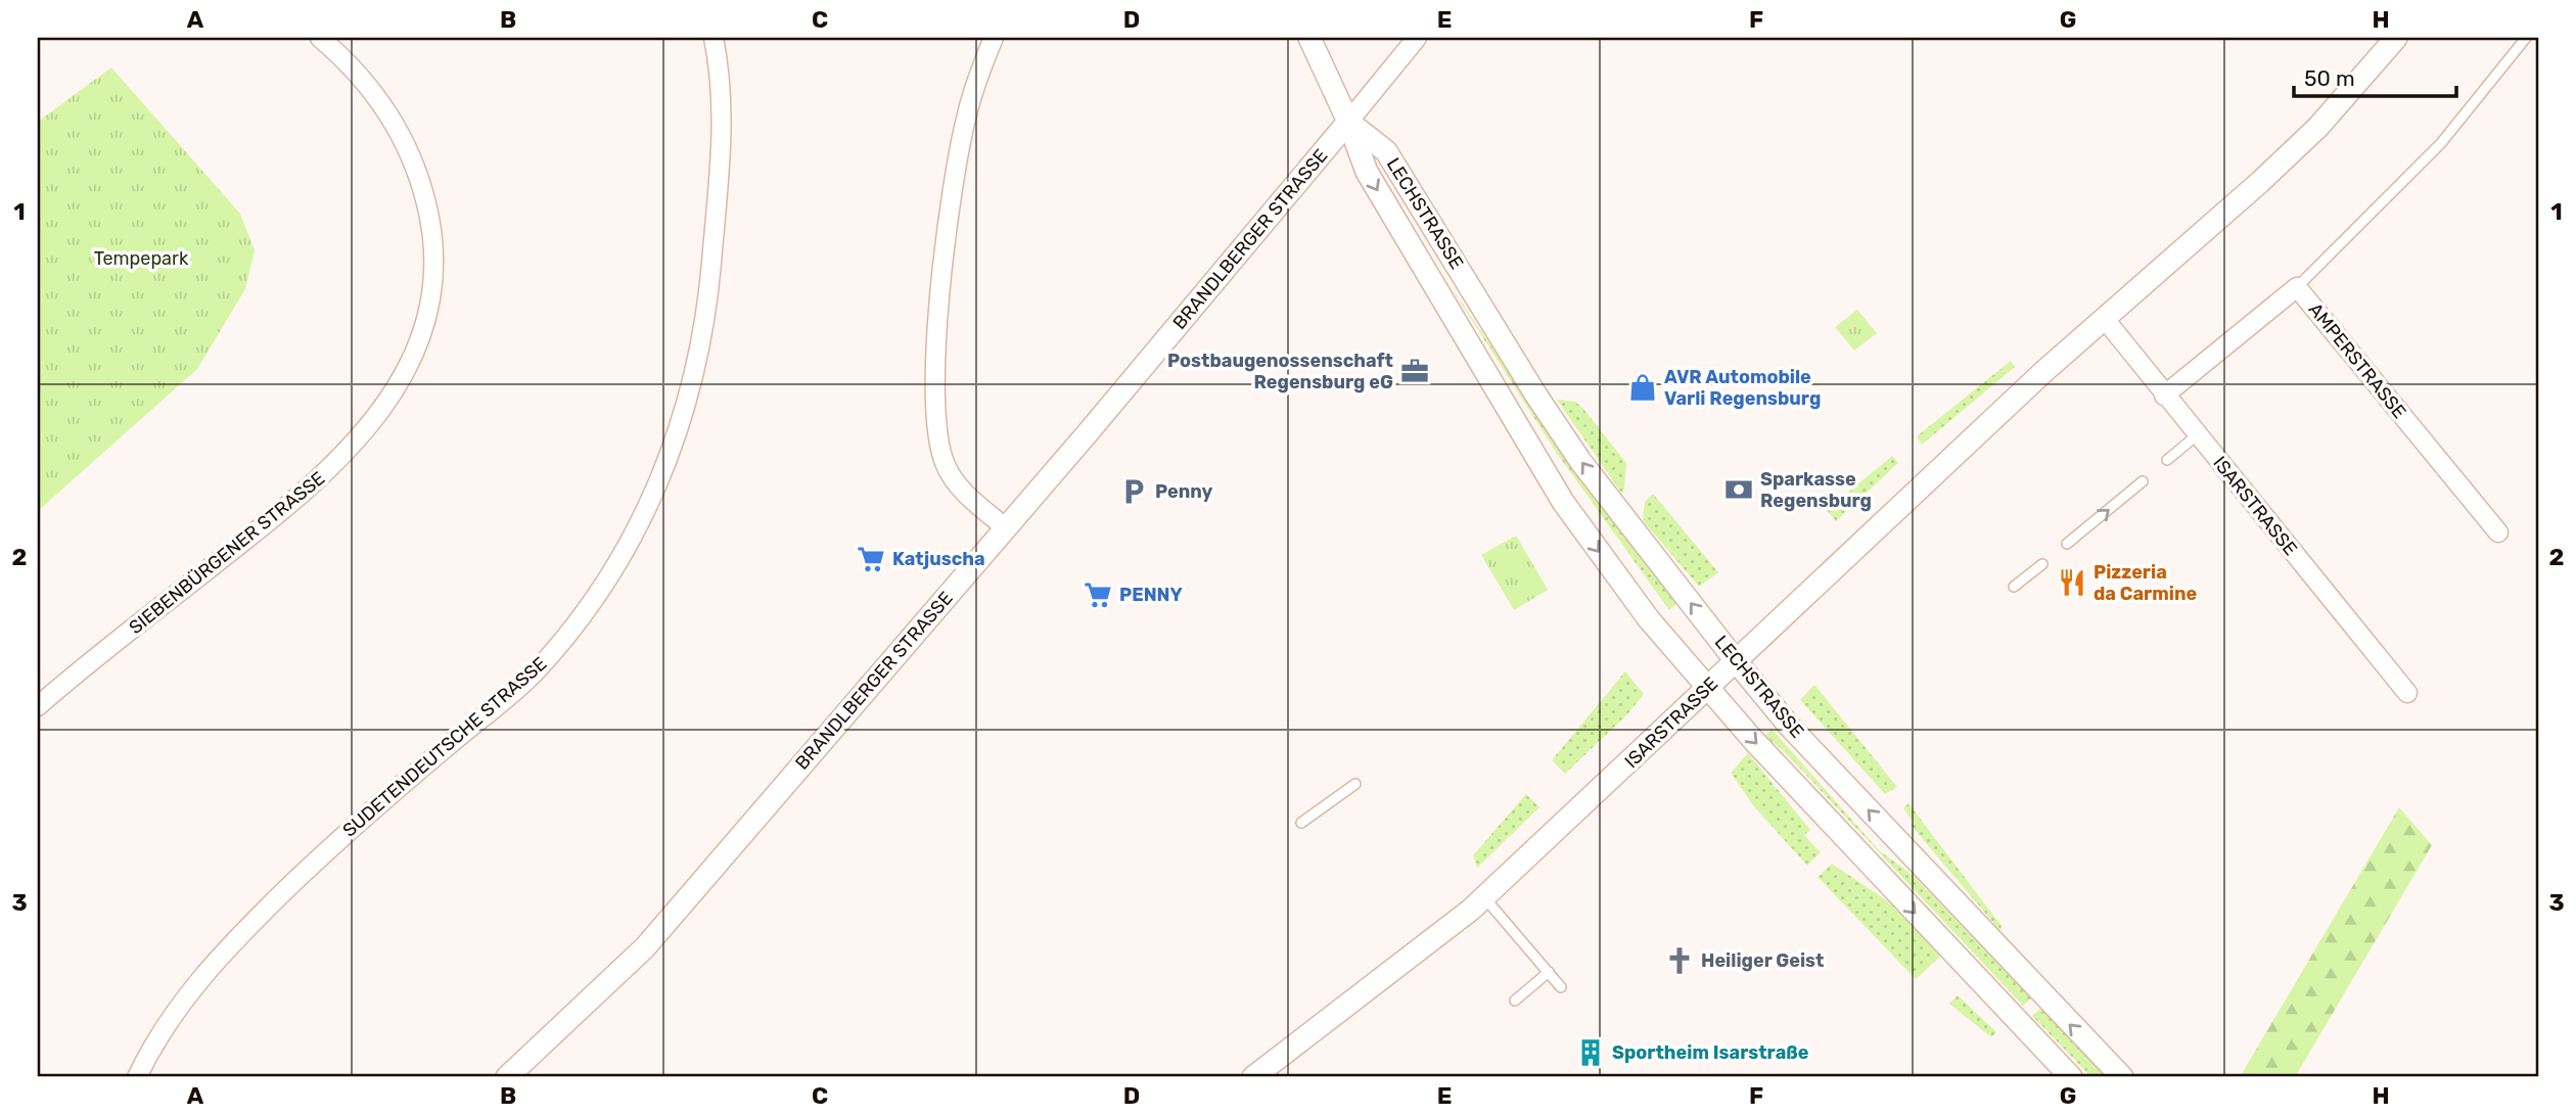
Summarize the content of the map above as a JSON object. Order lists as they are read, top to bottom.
{
  "streets": {
    "street": [
      "LECHSTRASSE",
      "BRANDLBERGER STRASSE",
      "AMPERSTRASSE",
      "ISARSTRASSE",
      "SIEBENBÜRGENER STRASSE",
      "SUDETENDEUTSCHE STRASSE"
    ]
  },
  "crossings": [
    ["LECHSTRASSE", "BRANDLBERGER STRASSE"],
    ["LECHSTRASSE", "ISARSTRASSE"],
    ["AMPERSTRASSE", "ISARSTRASSE"]
  ],
  "parks": ["Tempepark"],
  "places": {
    "office": ["Postbaugenossenschaft Regensburg eG"],
    "shop": ["AVR Automobile Varli Regensburg"],
    "bank": ["Sparkasse Regensburg"],
    "parking": ["Penny"],
    "supermarket": ["Katjuscha", "PENNY"],
    "restaurant": ["Pizzeria da Carmine"],
    "church": ["Heiliger Geist"],
    "building": ["Sportheim Isarstraße"]
  },
  "scale_bar": "50 m",
  "grid": {
    "columns": [
      "A",
      "B",
      "C",
      "D",
      "E",
      "F",
      "G",
      "H"
    ],
    "rows": ["1", "2", "3"]
  }
}
